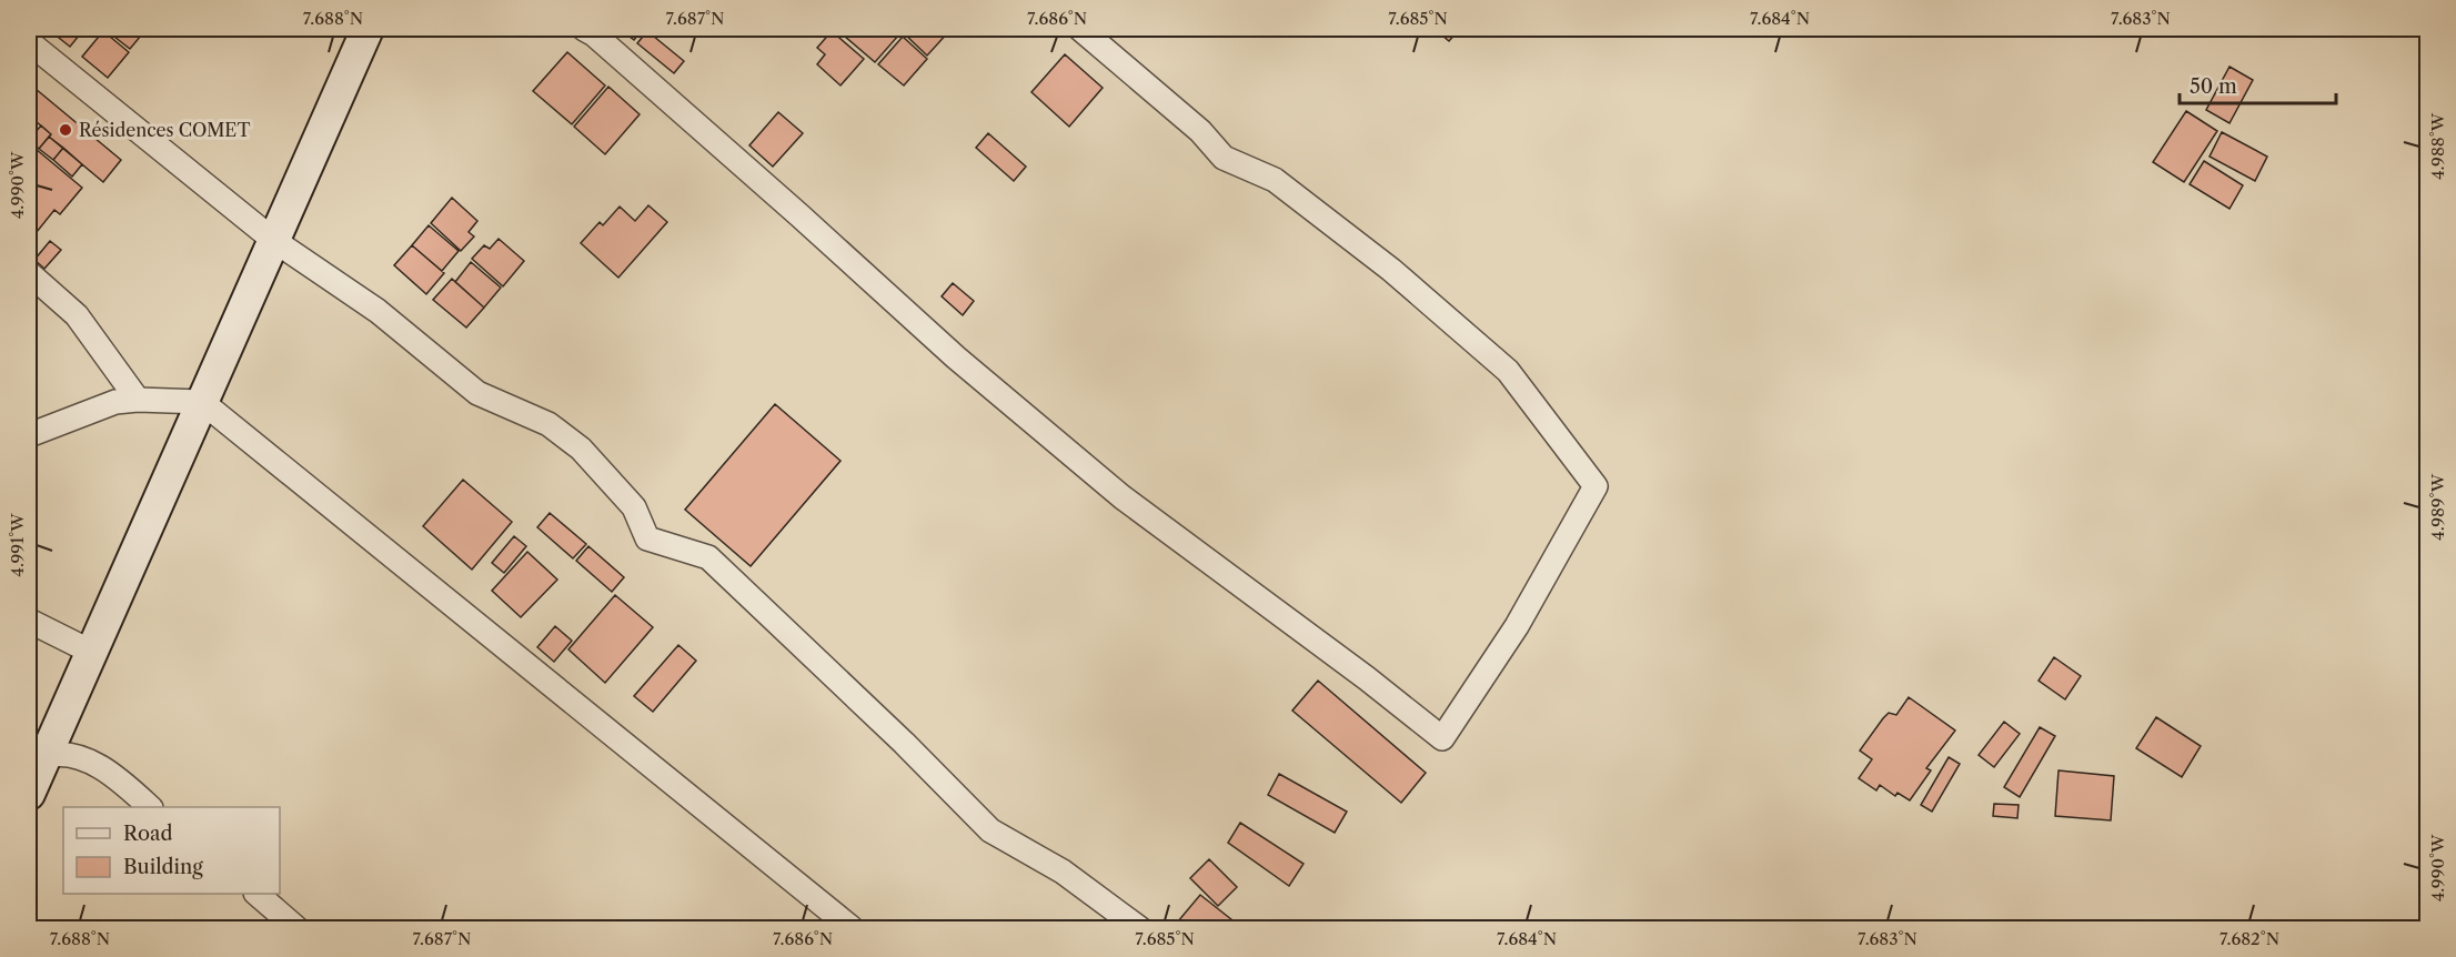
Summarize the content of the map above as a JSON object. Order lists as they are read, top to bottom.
{
  "places": ["Résidences COMET"],
  "legend": ["Road", "Building"],
  "scale_bar": "50 m",
  "coordinates": [
    "7.688°N",
    "7.687°N",
    "7.686°N",
    "7.685°N",
    "7.684°N",
    "7.683°N",
    "4.988°W",
    "4.990°W",
    "4.989°W",
    "4.991°W",
    "7.682°N"
  ]
}
